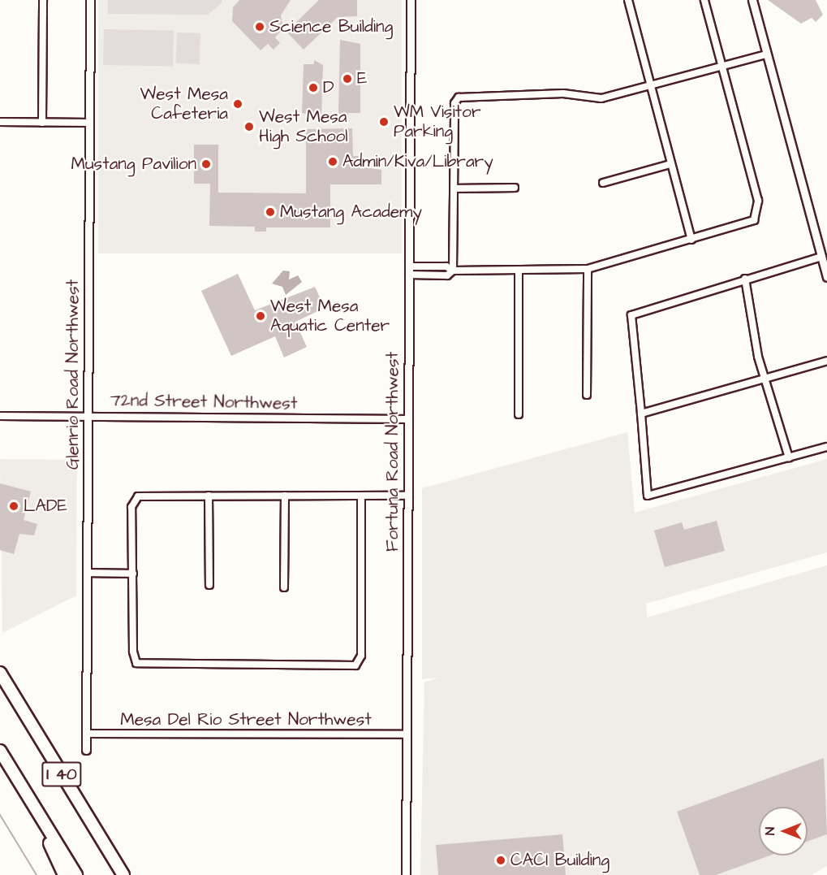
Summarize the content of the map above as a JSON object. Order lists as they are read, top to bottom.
{
  "streets": {
    "highway": ["I 40"],
    "street": [
      "Glenrio Road Northwest",
      "72nd Street Northwest",
      "Fortuna Road Northwest",
      "Mesa Del Rio Street Northwest"
    ]
  },
  "crossings": [
    ["Glenrio Road Northwest", "72nd Street Northwest"],
    ["Glenrio Road Northwest", "Mesa Del Rio Street Northwest"],
    ["72nd Street Northwest", "Fortuna Road Northwest"],
    ["Fortuna Road Northwest", "Mesa Del Rio Street Northwest"]
  ],
  "places": [
    "Science Building",
    "E",
    "D",
    "West Mesa Cafeteria",
    "WM Visitor Parking",
    "West Mesa High School",
    "Admin/Kiva/Library",
    "Mustang Pavilion",
    "Mustang Academy",
    "West Mesa Aquatic Center",
    "LADE",
    "CACI Building"
  ],
  "north": "left"
}
